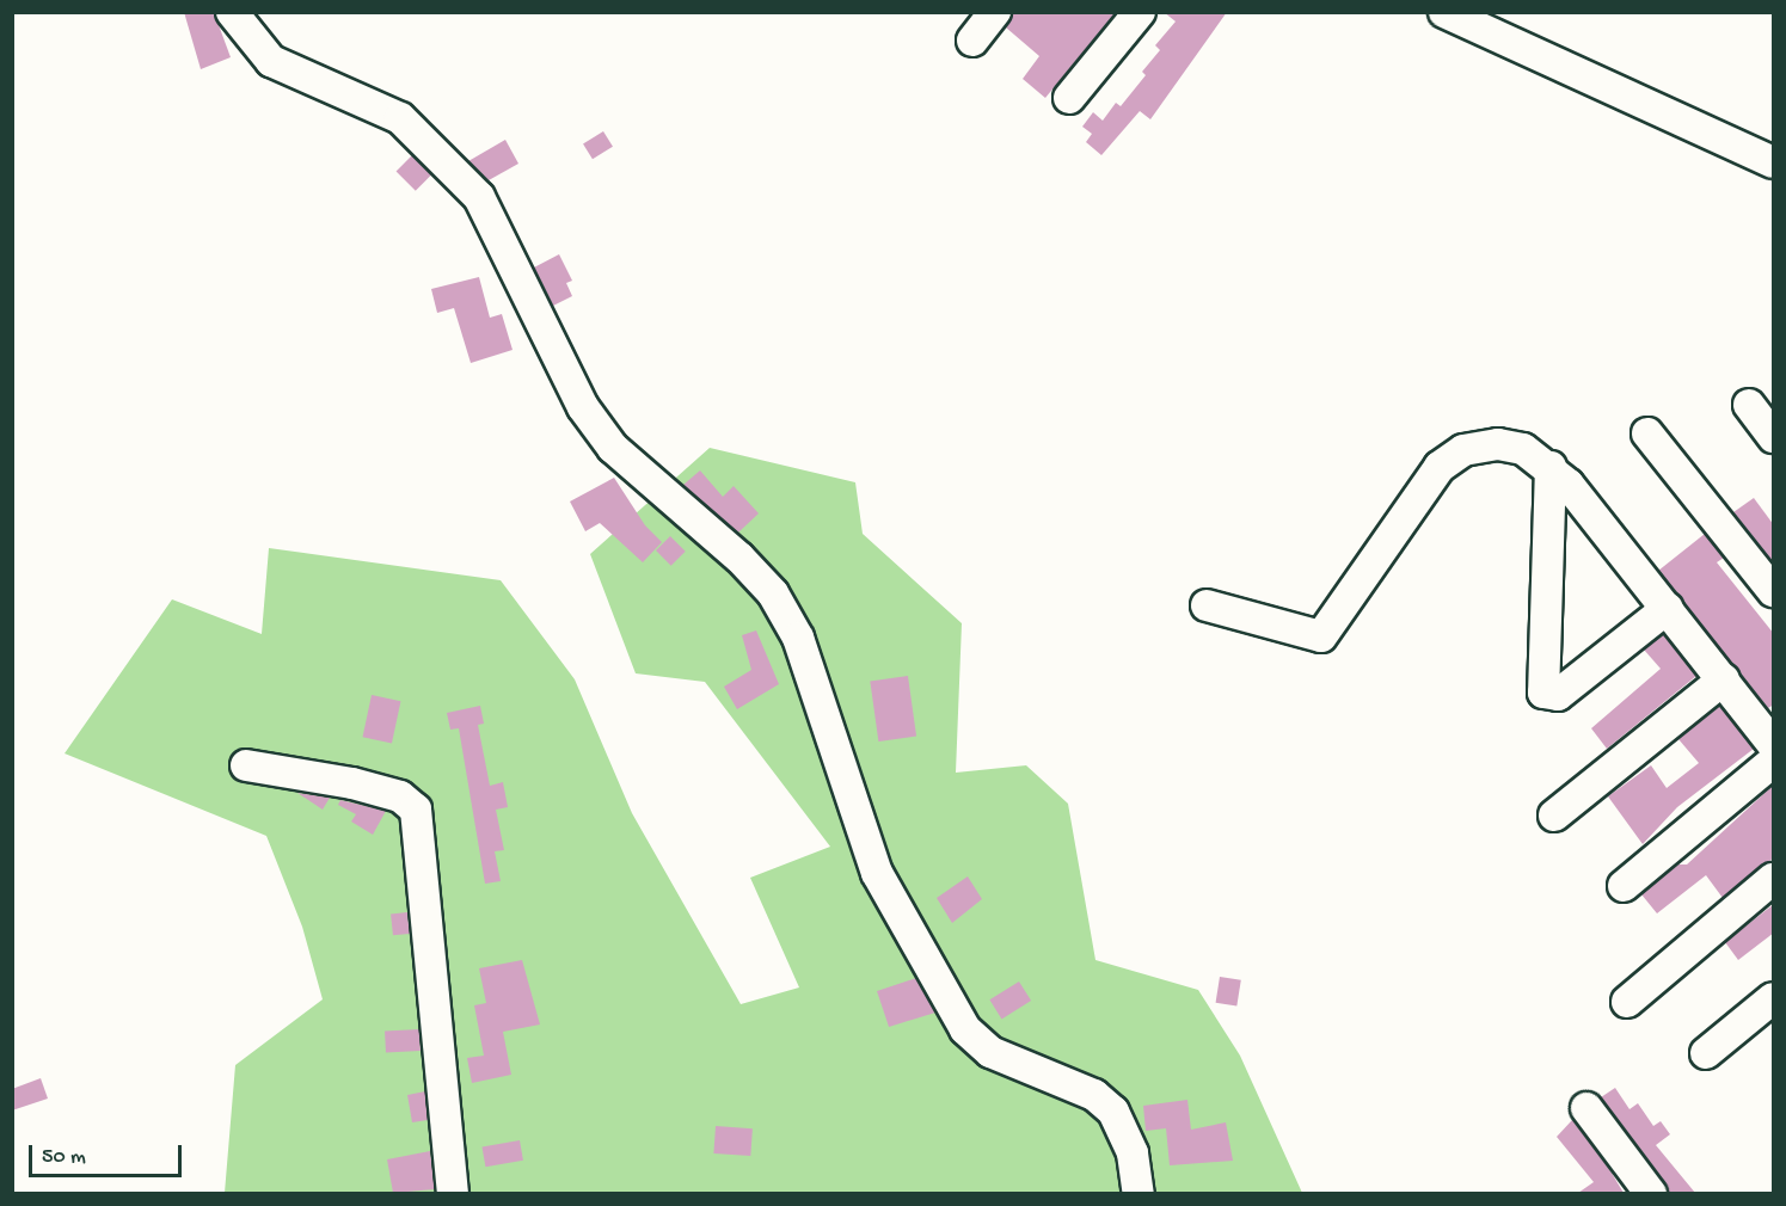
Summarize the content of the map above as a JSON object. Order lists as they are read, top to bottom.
{
  "scale_bar": "50 m"
}
